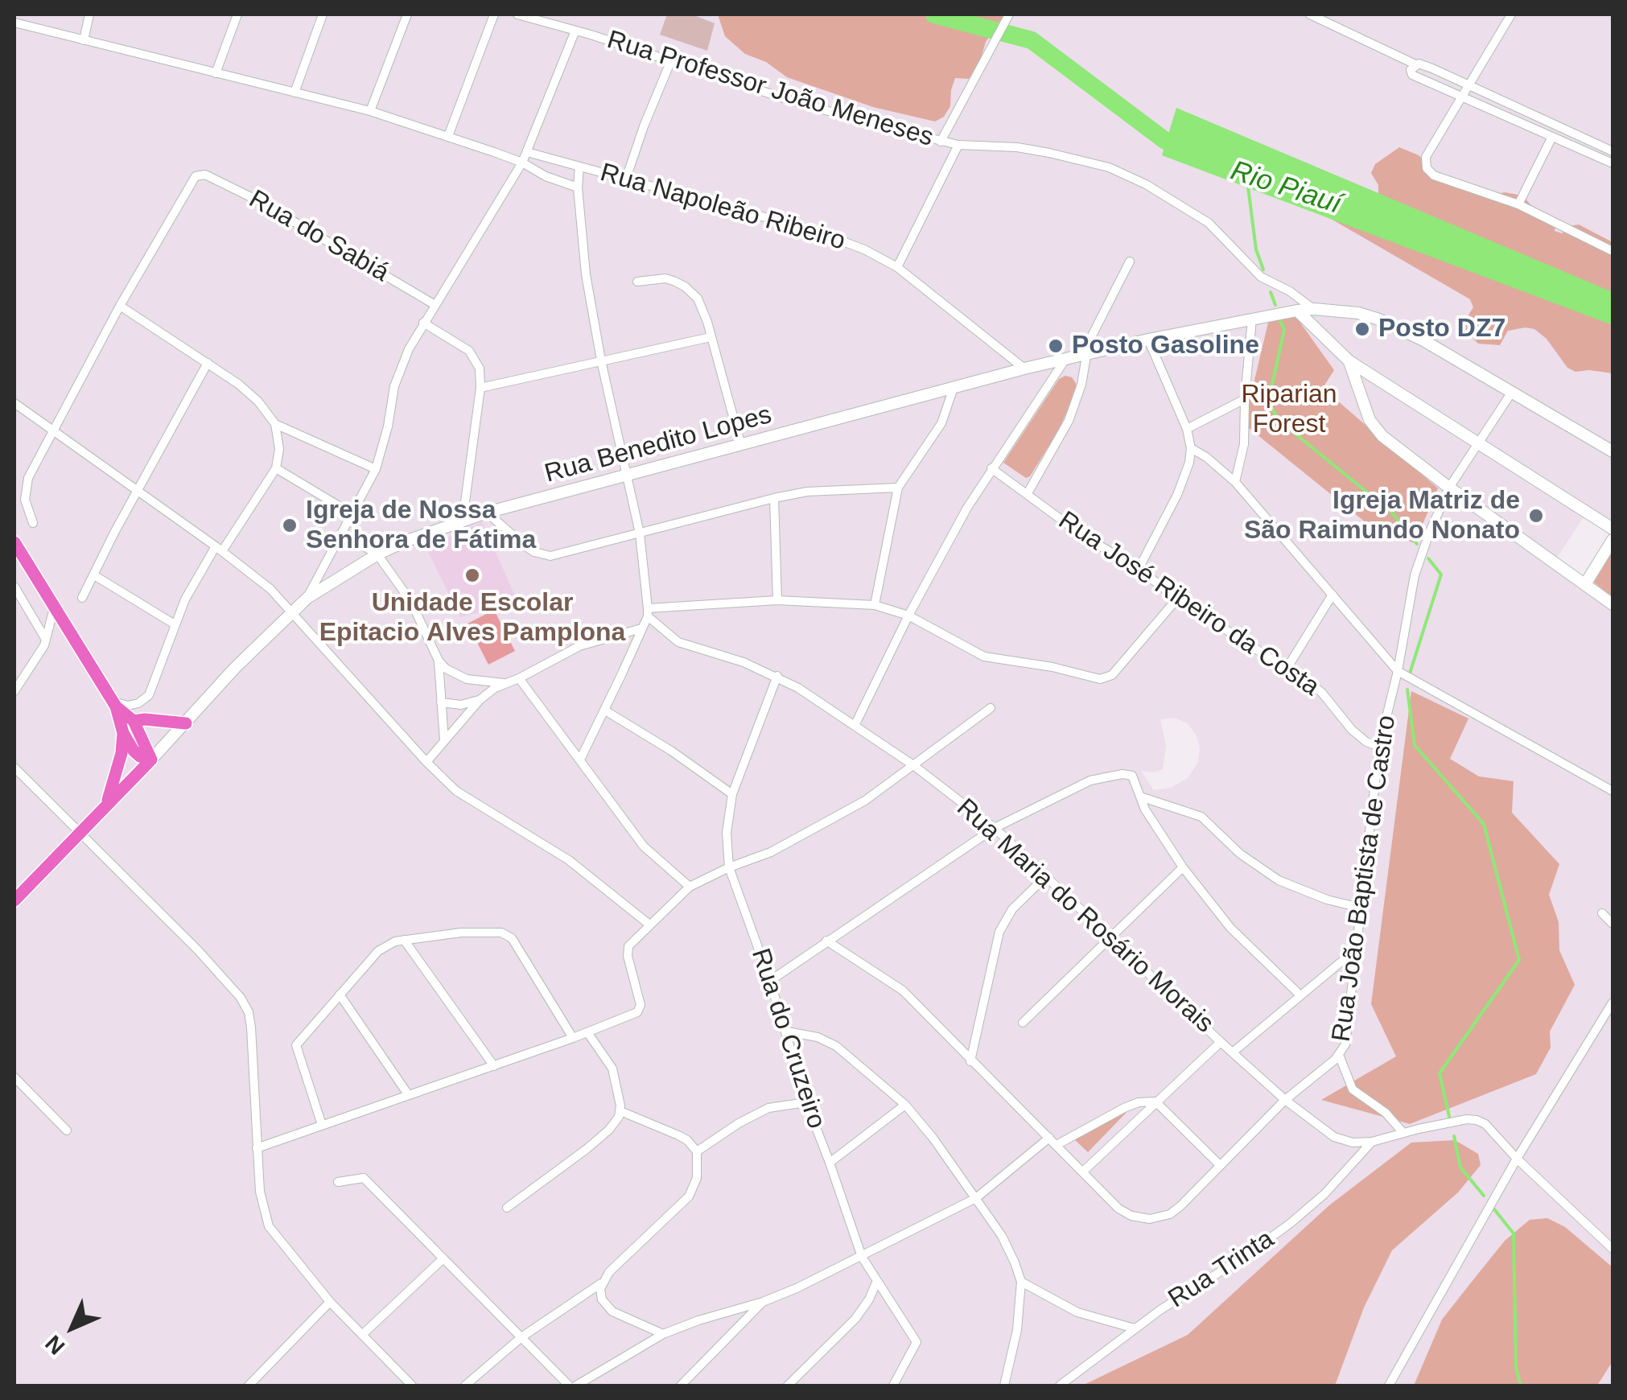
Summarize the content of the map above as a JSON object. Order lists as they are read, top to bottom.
{
  "streets": {
    "main road": ["Rua Benedito Lopes"],
    "street": [
      "Rua Professor João Meneses",
      "Rua Napoleão Ribeiro",
      "Rua do Sabiá",
      "Rua José Ribeiro da Costa",
      "Rua João Baptista de Castro",
      "Rua Maria do Rosário Morais",
      "Rua do Cruzeiro",
      "Rua Trinta"
    ]
  },
  "crossings": [
    ["Rua Professor João Meneses", "Rua Benedito Lopes"],
    ["Rua Napoleão Ribeiro", "Rua Benedito Lopes"],
    ["Rua Benedito Lopes", "Rua João Baptista de Castro"],
    ["Rua José Ribeiro da Costa", "Rua João Baptista de Castro"],
    ["Rua João Baptista de Castro", "Rua Maria do Rosário Morais"],
    ["Rua Maria do Rosário Morais", "Rua do Cruzeiro"],
    ["Rua Maria do Rosário Morais", "Rua Trinta"]
  ],
  "water": ["Rio Piauí"],
  "parks": ["Riparian Forest"],
  "places": [
    "Posto DZ7",
    "Posto Gasoline",
    "Igreja Matriz de São Raimundo Nonato",
    "Igreja de Nossa Senhora de Fátima",
    "Unidade Escolar Epitacio Alves Pamplona"
  ],
  "north": "bottom left"
}
